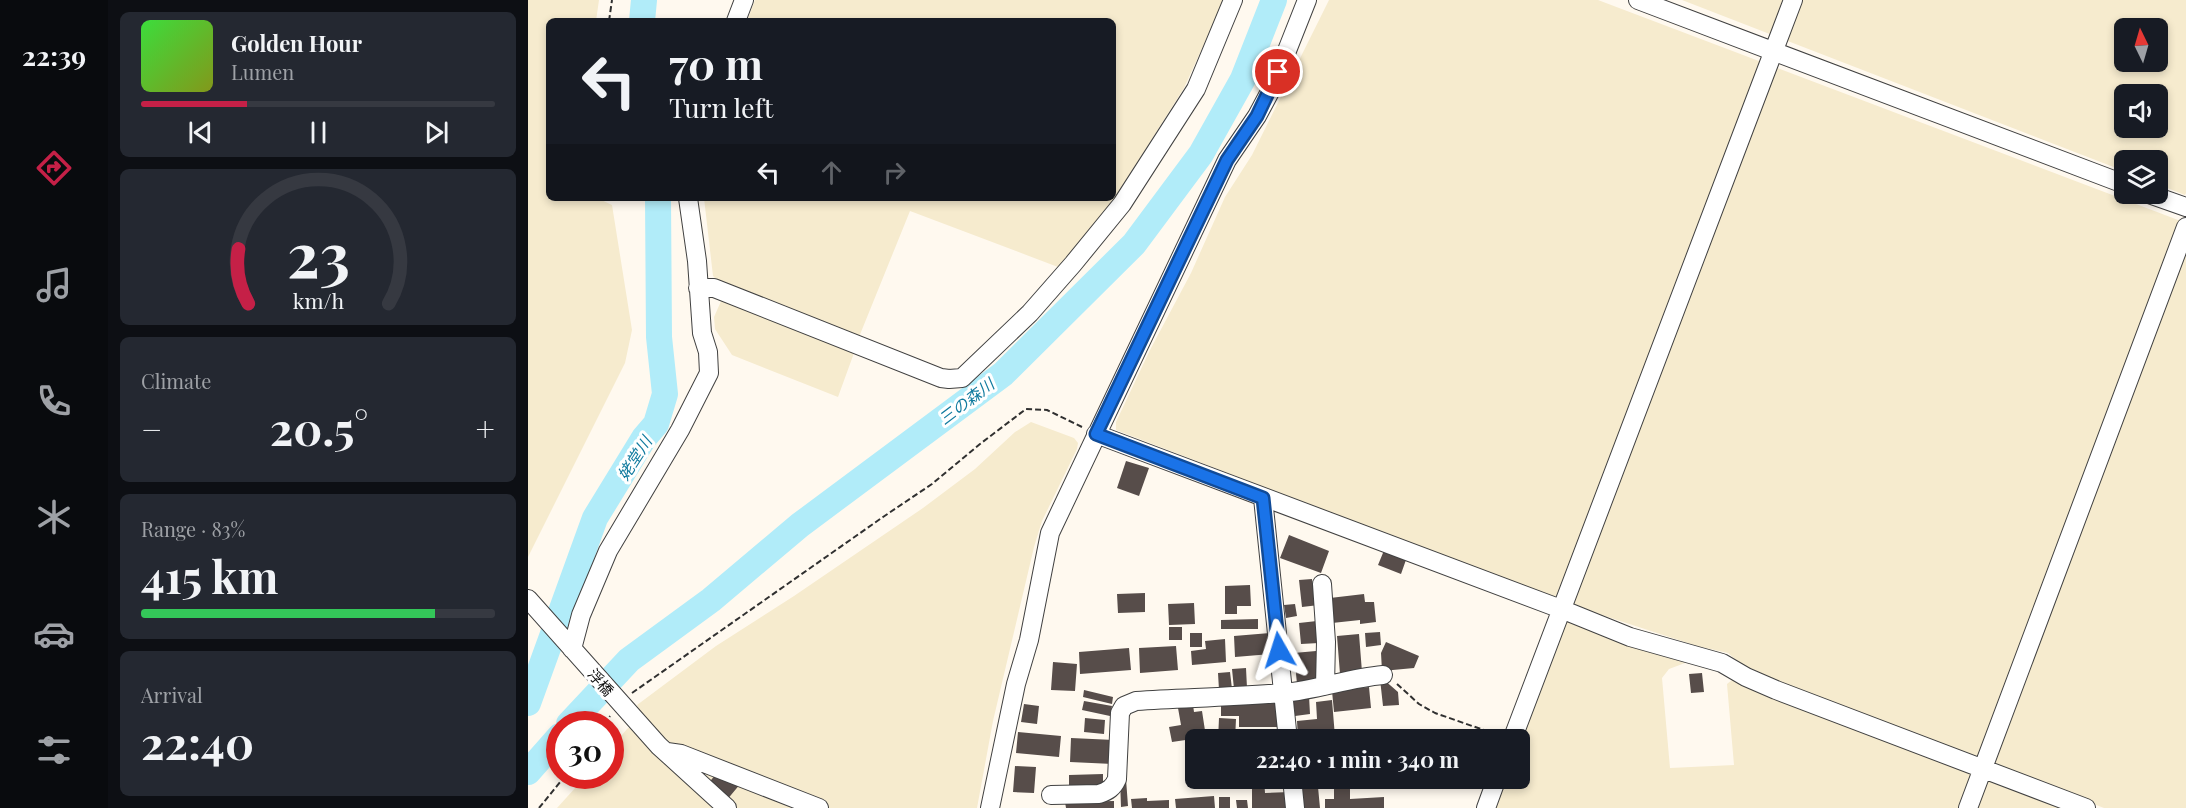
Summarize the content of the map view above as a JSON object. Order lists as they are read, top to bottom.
{
  "streets": {
    "street": ["浮橋"]
  },
  "water": ["三の森川", "姥堂川"],
  "north": "top",
  "page": {
    "tabs": "22:39",
    "turn": ["70 m", "Turn left"],
    "song": ["Golden Hour", "Lumen"],
    "tile": [
      "Climate",
      ["Range · 83%", "415 km"],
      ["Arrival", "22:40"]
    ],
    "heat": ["−", "20.5°", "+"],
    "limit": "30",
    "trip": "22:40 · 1 min · 340 m",
    "gauge": ["23", "km/h"]
  }
}
